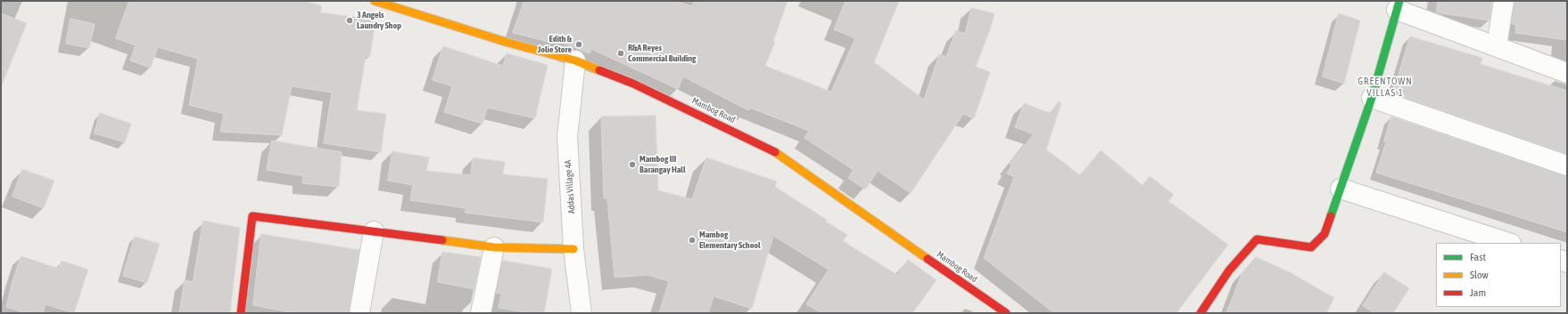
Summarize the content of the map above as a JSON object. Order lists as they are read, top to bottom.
{
  "streets": {
    "street": ["Mambog Road", "Addas Village 4A"]
  },
  "crossings": [
    ["Mambog Road", "Addas Village 4A"]
  ],
  "districts": ["GREENTOWN VILLAS 1"],
  "places": [
    "3 Angels Laundry Shop",
    "Edith & Jolie Store",
    "R&A Reyes Commercial Building",
    "Mambog III Barangay Hall",
    "Mambog Elementary School"
  ],
  "legend": ["Fast", "Slow", "Jam"]
}
